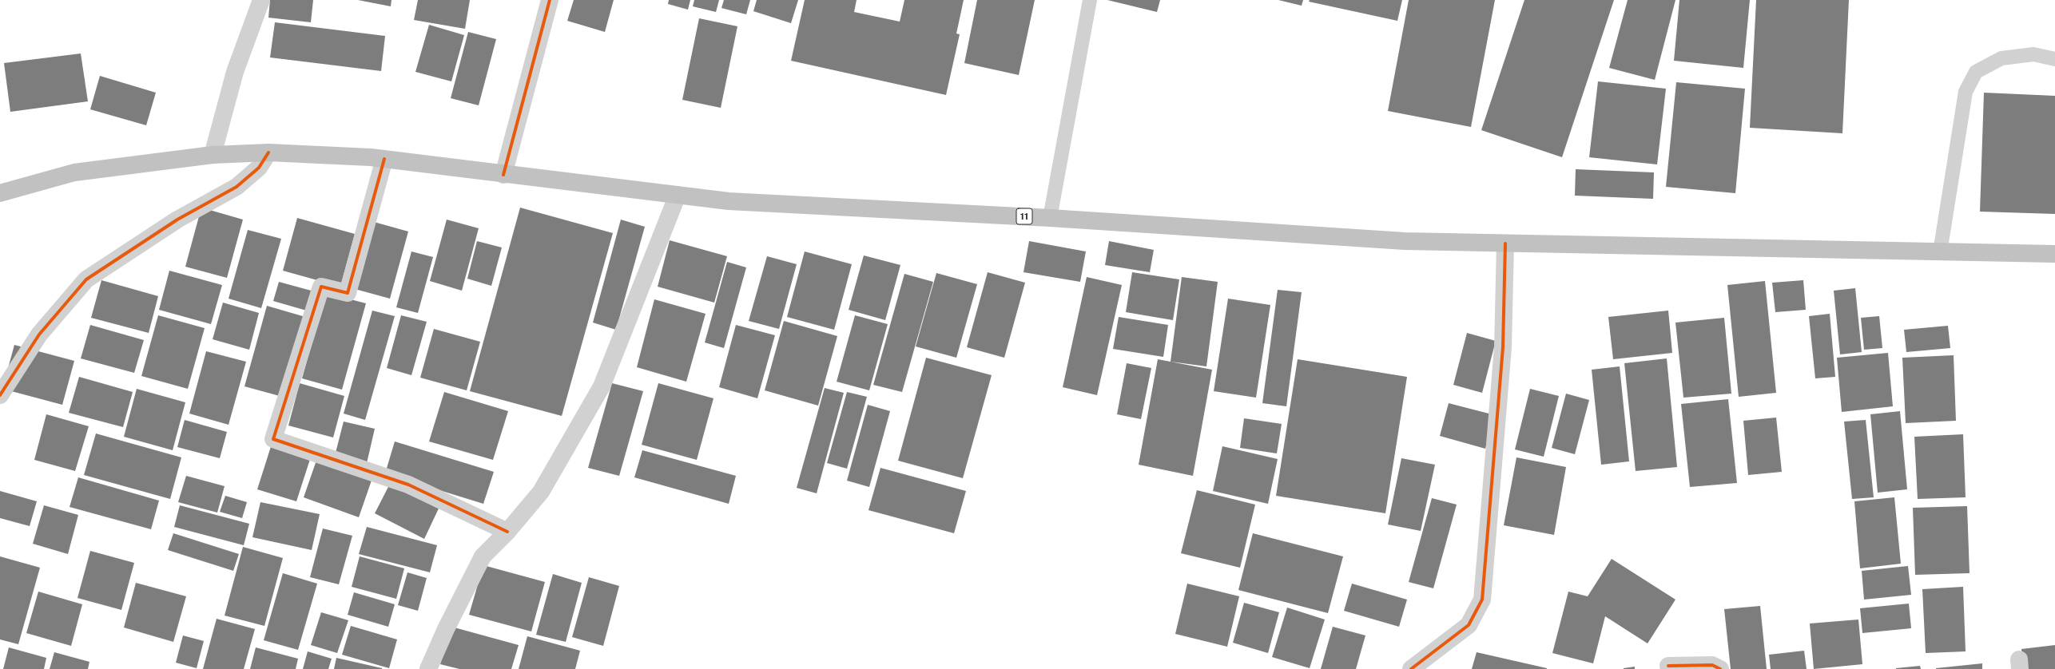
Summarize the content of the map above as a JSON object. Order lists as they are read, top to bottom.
{
  "streets": {
    "highway": ["11"]
  }
}
